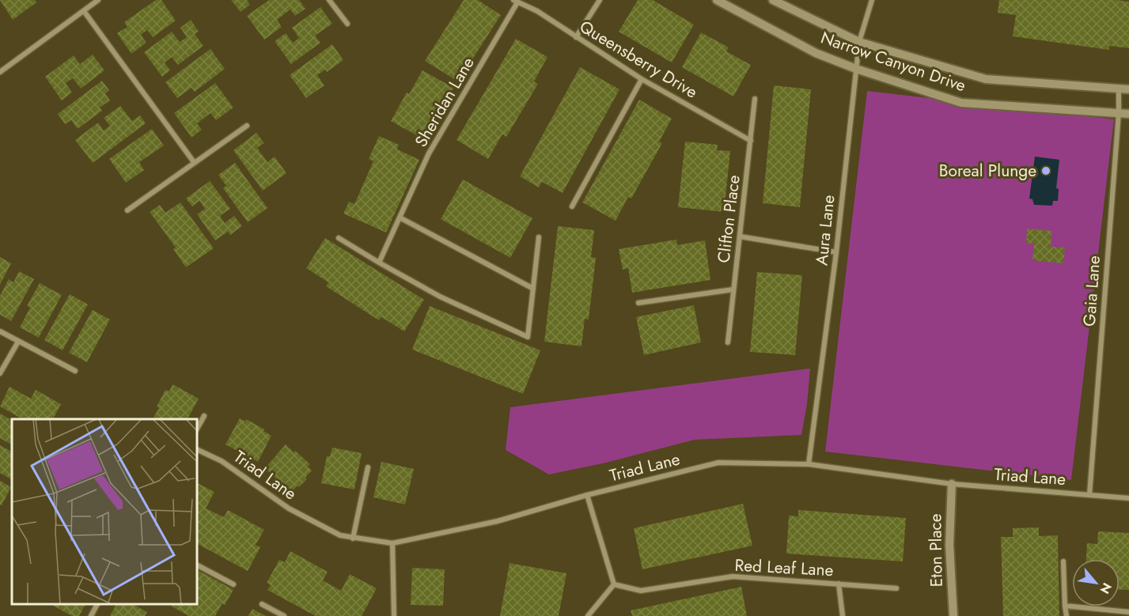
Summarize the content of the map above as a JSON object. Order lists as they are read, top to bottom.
{
  "streets": {
    "street": [
      "Queensberry Drive",
      "Narrow Canyon Drive",
      "Sheridan Lane",
      "Clifton Place",
      "Aura Lane",
      "Gaia Lane",
      "Triad Lane",
      "Eton Place",
      "Red Leaf Lane"
    ]
  },
  "crossings": [
    ["Queensberry Drive", "Sheridan Lane"],
    ["Queensberry Drive", "Clifton Place"],
    ["Narrow Canyon Drive", "Aura Lane"],
    ["Narrow Canyon Drive", "Gaia Lane"],
    ["Aura Lane", "Triad Lane"],
    ["Gaia Lane", "Triad Lane"],
    ["Triad Lane", "Eton Place"]
  ],
  "places": ["Boreal Plunge"],
  "north": "bottom right"
}
